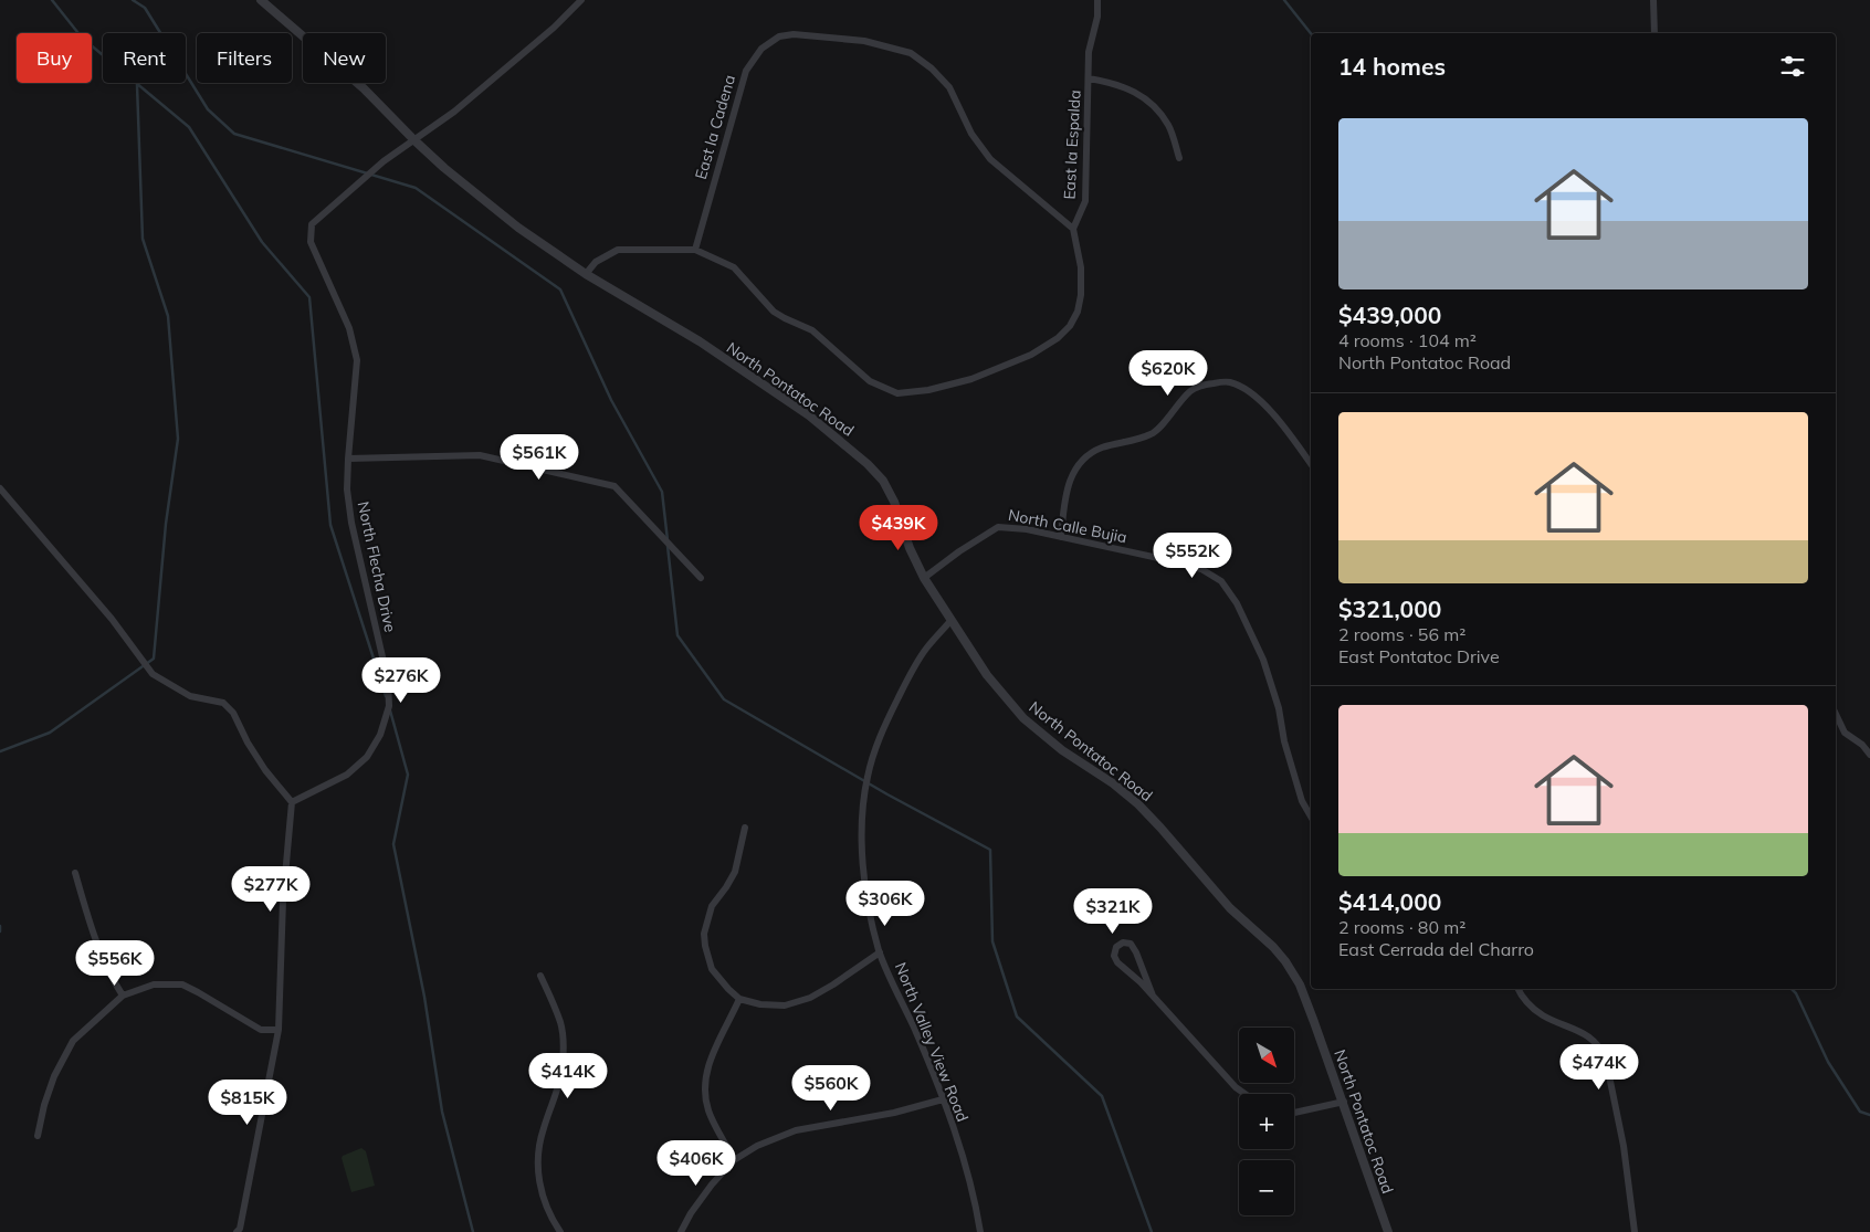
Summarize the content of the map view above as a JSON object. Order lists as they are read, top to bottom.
{
  "streets": {
    "street": [
      "East la Cadena",
      "East la Espalda",
      "North Pontatoc Road",
      "North Calle Bujia",
      "North Flecha Drive",
      "North Valley View Road"
    ]
  },
  "crossings": [
    ["East la Cadena", "East la Espalda"],
    ["North Pontatoc Road", "North Calle Bujia"],
    ["North Pontatoc Road", "North Flecha Drive"],
    ["North Pontatoc Road", "North Valley View Road"]
  ],
  "north": "bottom right",
  "page": {
    "chip": [
      "Buy",
      "Rent",
      "Filters",
      "New"
    ],
    "heading": "14 homes",
    "list": [
      {
        "name": "$439,000",
        "note": "4 rooms · 104 m² · North Pontatoc Road"
      },
      {
        "name": "$321,000",
        "note": "2 rooms · 56 m² · East Pontatoc Drive"
      },
      {
        "name": "$414,000",
        "note": "2 rooms · 80 m² · East Cerrada del Charro"
      }
    ],
    "price": [
      "$620K",
      "$561K",
      "$439K",
      "$552K",
      "$276K",
      "$277K",
      "$306K",
      "$321K",
      "$556K",
      "$474K",
      "$414K",
      "$560K",
      "$815K",
      "$406K"
    ],
    "map_buttons": ["+", "−"]
  }
}
